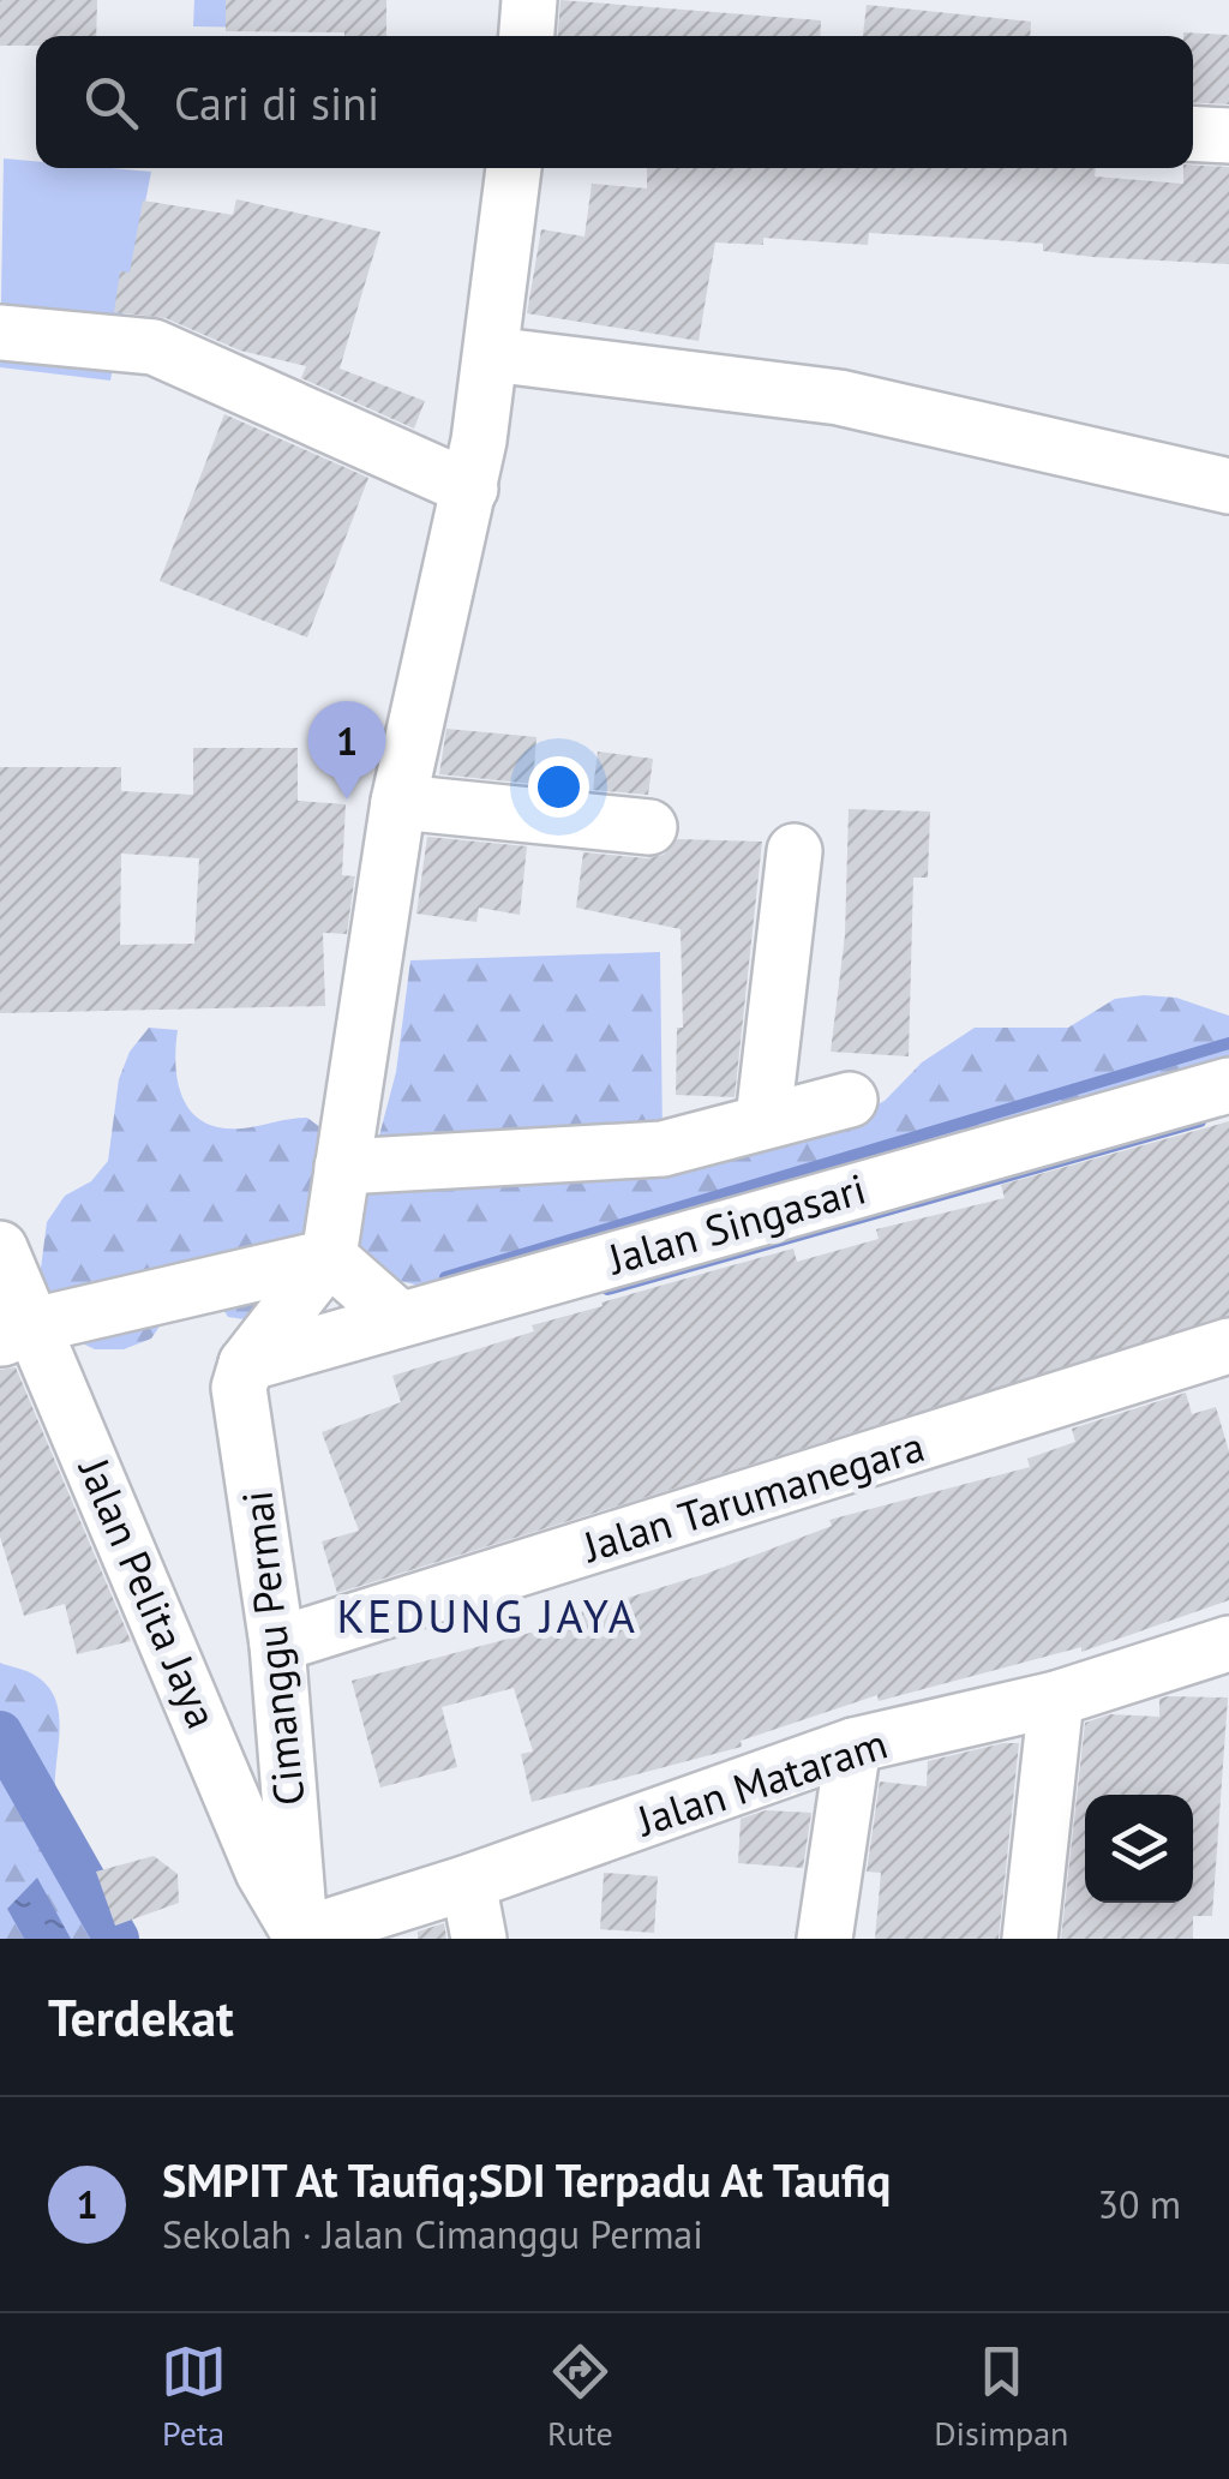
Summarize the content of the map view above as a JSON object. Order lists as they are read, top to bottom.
{
  "streets": {
    "street": [
      "Jalan Singasari",
      "Jalan Tarumanegara",
      "Jalan Pelita Jaya",
      "Cimanggu Permai",
      "Jalan Mataram"
    ]
  },
  "crossings": [
    ["Jalan Singasari", "Cimanggu Permai"],
    ["Jalan Tarumanegara", "Cimanggu Permai"],
    ["Jalan Pelita Jaya", "Cimanggu Permai"],
    ["Jalan Pelita Jaya", "Jalan Mataram"],
    ["Cimanggu Permai", "Jalan Mataram"]
  ],
  "districts": ["KEDUNG JAYA"],
  "page": {
    "search": "Cari di sini",
    "pins": "1",
    "heading": "Terdekat",
    "list": [
      {
        "mark": "1",
        "name": "SMPIT At Taufiq;SDI Terpadu At Taufiq",
        "note": "Sekolah · Jalan Cimanggu Permai",
        "value": "30 m"
      }
    ],
    "nav": ["Peta", "Rute", "Disimpan"]
  }
}
